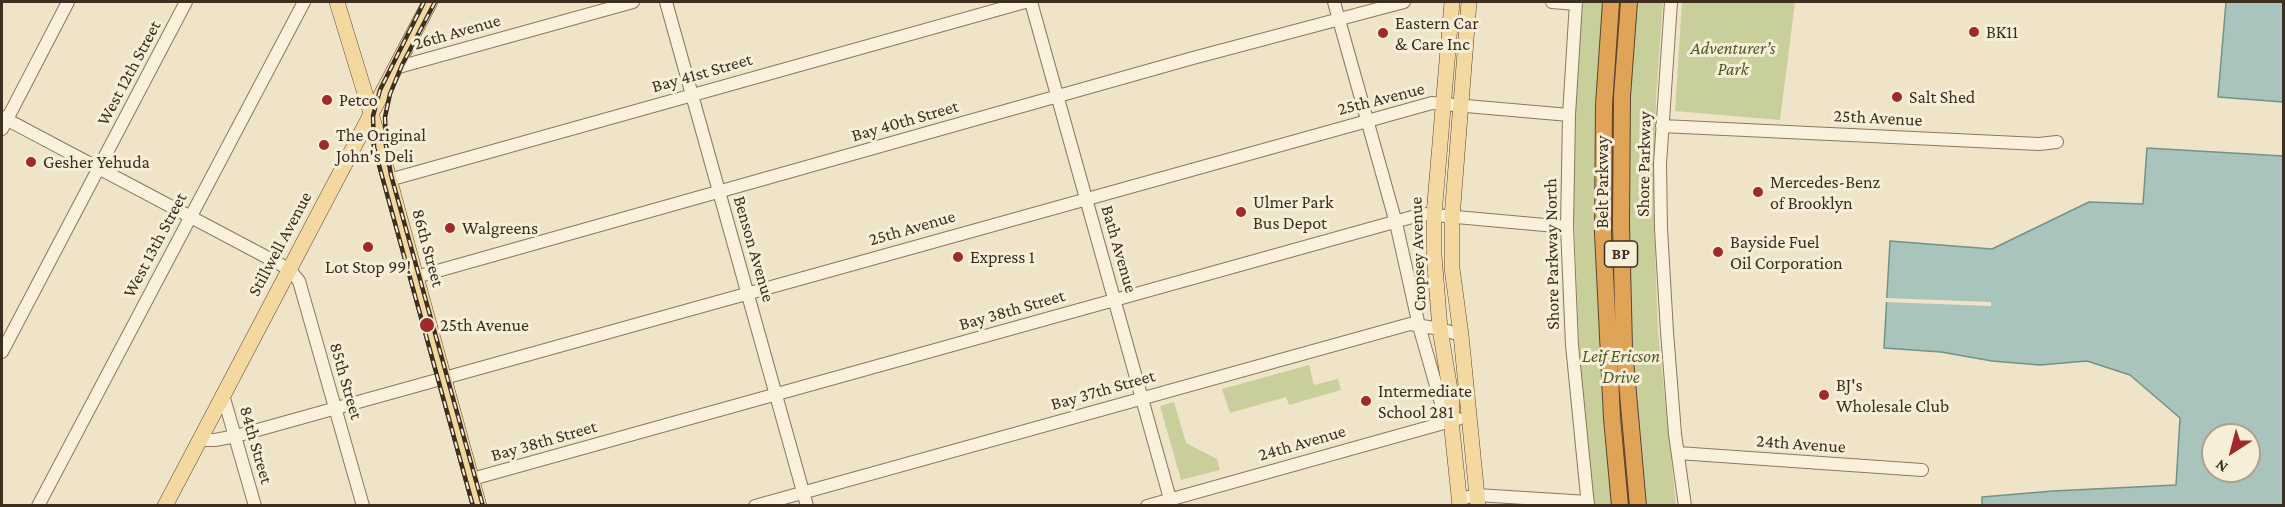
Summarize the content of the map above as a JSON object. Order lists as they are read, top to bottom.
{
  "streets": {
    "highway": ["Belt Parkway", "BP"],
    "main road": ["Stillwell Avenue", "86th Street", "Cropsey Avenue"],
    "street": [
      "26th Avenue",
      "West 12th Street",
      "Bay 41st Street",
      "25th Avenue",
      "Bay 40th Street",
      "Shore Parkway",
      "West 13th Street",
      "Benson Avenue",
      "Bath Avenue",
      "Shore Parkway North",
      "Bay 38th Street",
      "85th Street",
      "Bay 37th Street",
      "24th Avenue",
      "84th Street"
    ]
  },
  "crossings": [
    ["26th Avenue", "Stillwell Avenue"],
    ["Bay 41st Street", "86th Street"],
    ["Bay 41st Street", "Benson Avenue"],
    ["25th Avenue", "Shore Parkway"],
    ["25th Avenue", "Stillwell Avenue"],
    ["25th Avenue", "86th Street"],
    ["25th Avenue", "Benson Avenue"],
    ["25th Avenue", "Bath Avenue"],
    ["25th Avenue", "Cropsey Avenue"],
    ["25th Avenue", "Shore Parkway North"],
    ["25th Avenue", "85th Street"],
    ["25th Avenue", "84th Street"],
    ["Bay 40th Street", "86th Street"],
    ["Bay 40th Street", "Benson Avenue"],
    ["Bay 40th Street", "Bath Avenue"],
    ["Shore Parkway", "24th Avenue"],
    ["Stillwell Avenue", "86th Street"],
    ["Stillwell Avenue", "85th Street"],
    ["Stillwell Avenue", "84th Street"],
    ["86th Street", "Bay 38th Street"],
    ["Benson Avenue", "Bay 38th Street"],
    ["Benson Avenue", "Bay 37th Street"],
    ["Bath Avenue", "Bay 38th Street"],
    ["Bath Avenue", "Bay 37th Street"],
    ["Bath Avenue", "24th Avenue"],
    ["Cropsey Avenue", "Bay 38th Street"],
    ["Cropsey Avenue", "Bay 37th Street"],
    ["Cropsey Avenue", "24th Avenue"],
    ["Shore Parkway North", "Bay 38th Street"]
  ],
  "parks": ["Adventurer’s Park", "Leif Ericson Drive"],
  "places": [
    "BK11",
    "Eastern Car & Care Inc",
    "Salt Shed",
    "Petco",
    "The Original John's Deli",
    "Gesher Yehuda",
    "Mercedes-Benz of Brooklyn",
    "Ulmer Park Bus Depot",
    "Walgreens",
    "Lot Stop 99!",
    "Bayside Fuel Oil Corporation",
    "Express 1",
    "25th Avenue",
    "BJ's Wholesale Club",
    "Intermediate School 281"
  ],
  "north": "bottom left"
}
